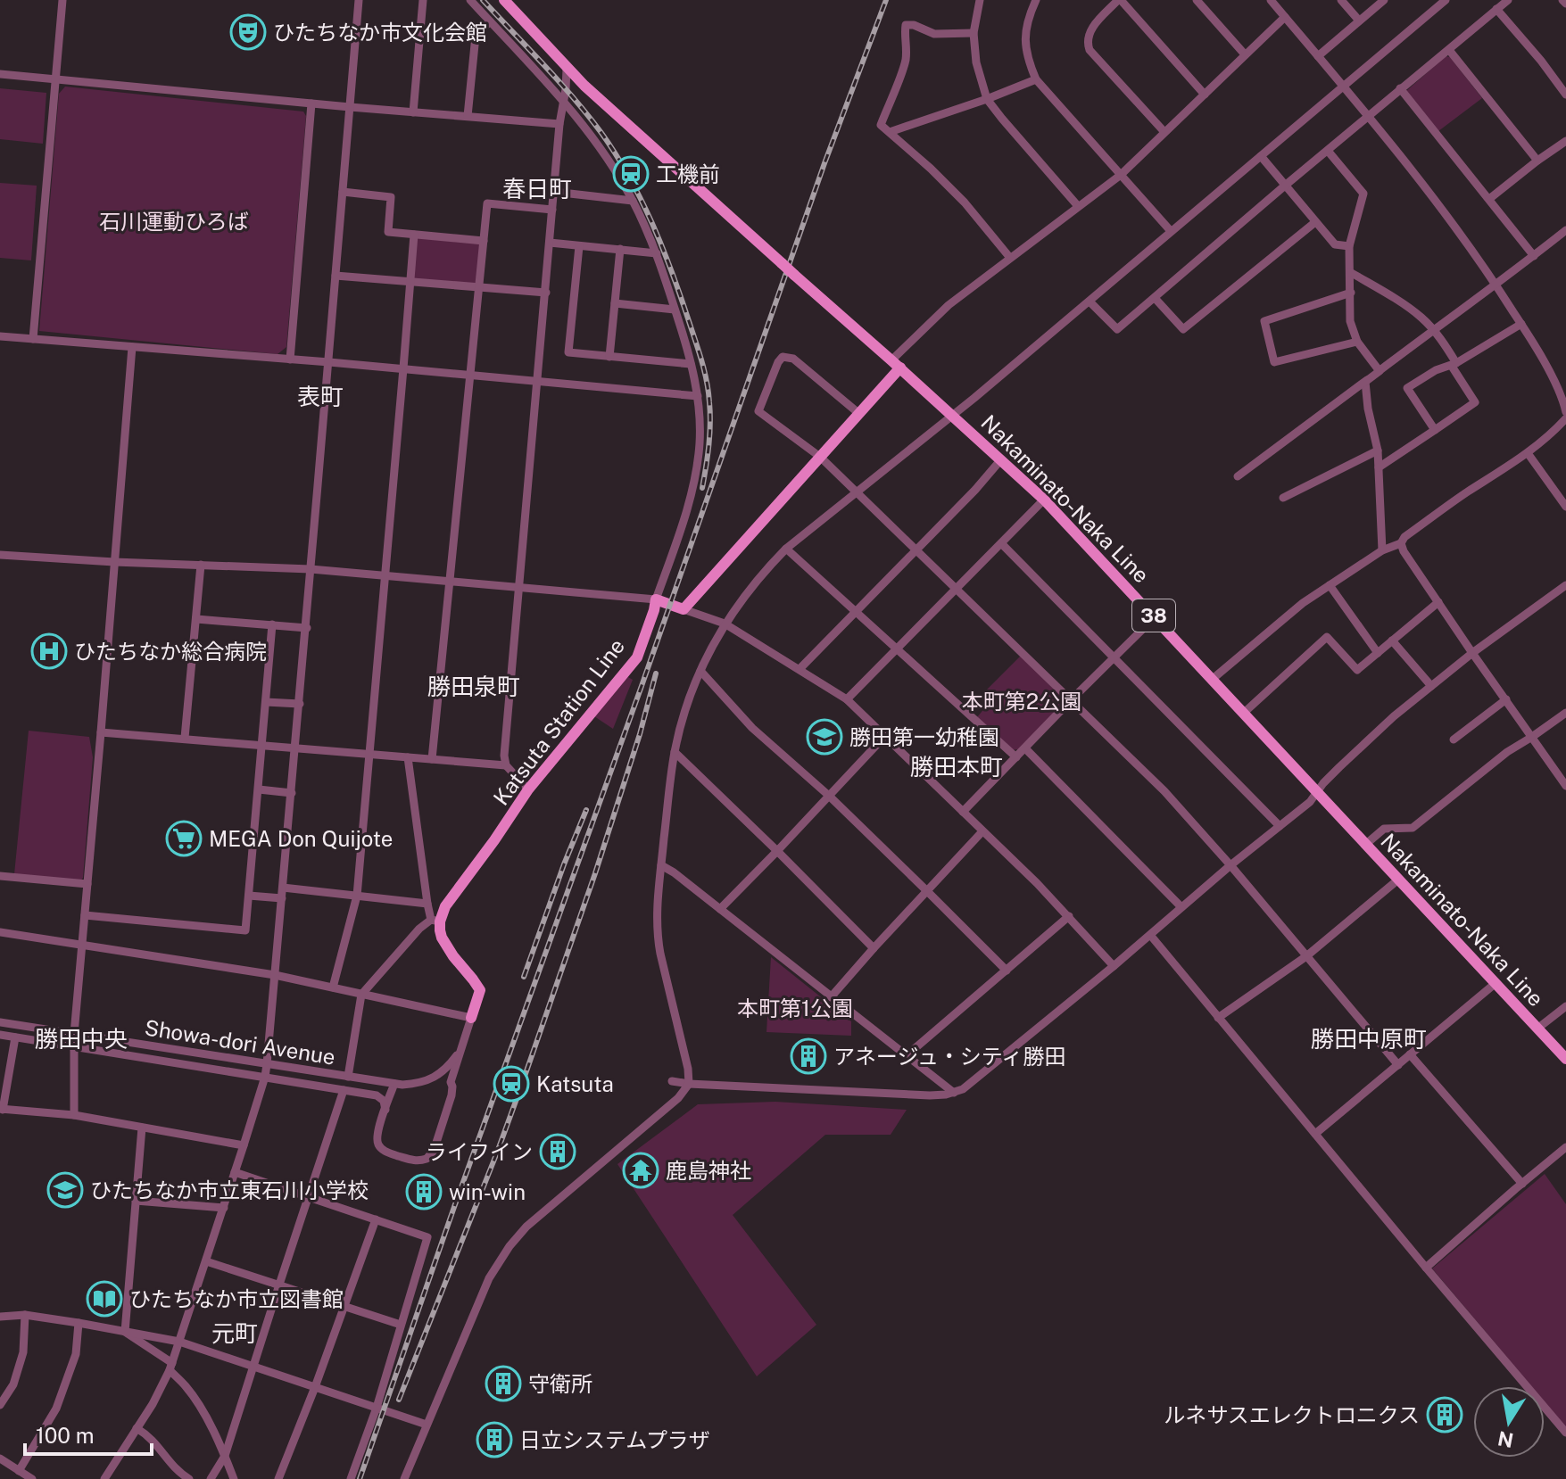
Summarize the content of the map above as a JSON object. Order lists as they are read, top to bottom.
{
  "streets": {
    "main road": ["Nakaminato-Naka Line", "38", "Katsuta Station Line"],
    "street": ["Showa-dori Avenue"]
  },
  "districts": [
    "春日町",
    "表町",
    "勝田泉町",
    "勝田本町",
    "勝田中央",
    "勝田中原町",
    "元町"
  ],
  "parks": ["石川運動ひろば", "本町第2公園", "本町第1公園"],
  "places": {
    "theatre": ["ひたちなか市文化会館"],
    "station": ["工機前", "Katsuta"],
    "hospital": ["ひたちなか総合病院"],
    "school or university": ["勝田第一幼稚園", "ひたちなか市立東石川小学校"],
    "supermarket": ["MEGA Don Quijote"],
    "building": [
      "アネージュ・シティ勝田",
      "ライフイン",
      "win-win",
      "守衛所",
      "ルネサスエレクトロニクス",
      "日立システムプラザ"
    ],
    "temple": ["鹿島神社"],
    "library": ["ひたちなか市立図書館"]
  },
  "scale_bar": "100 m",
  "north": "bottom"
}
